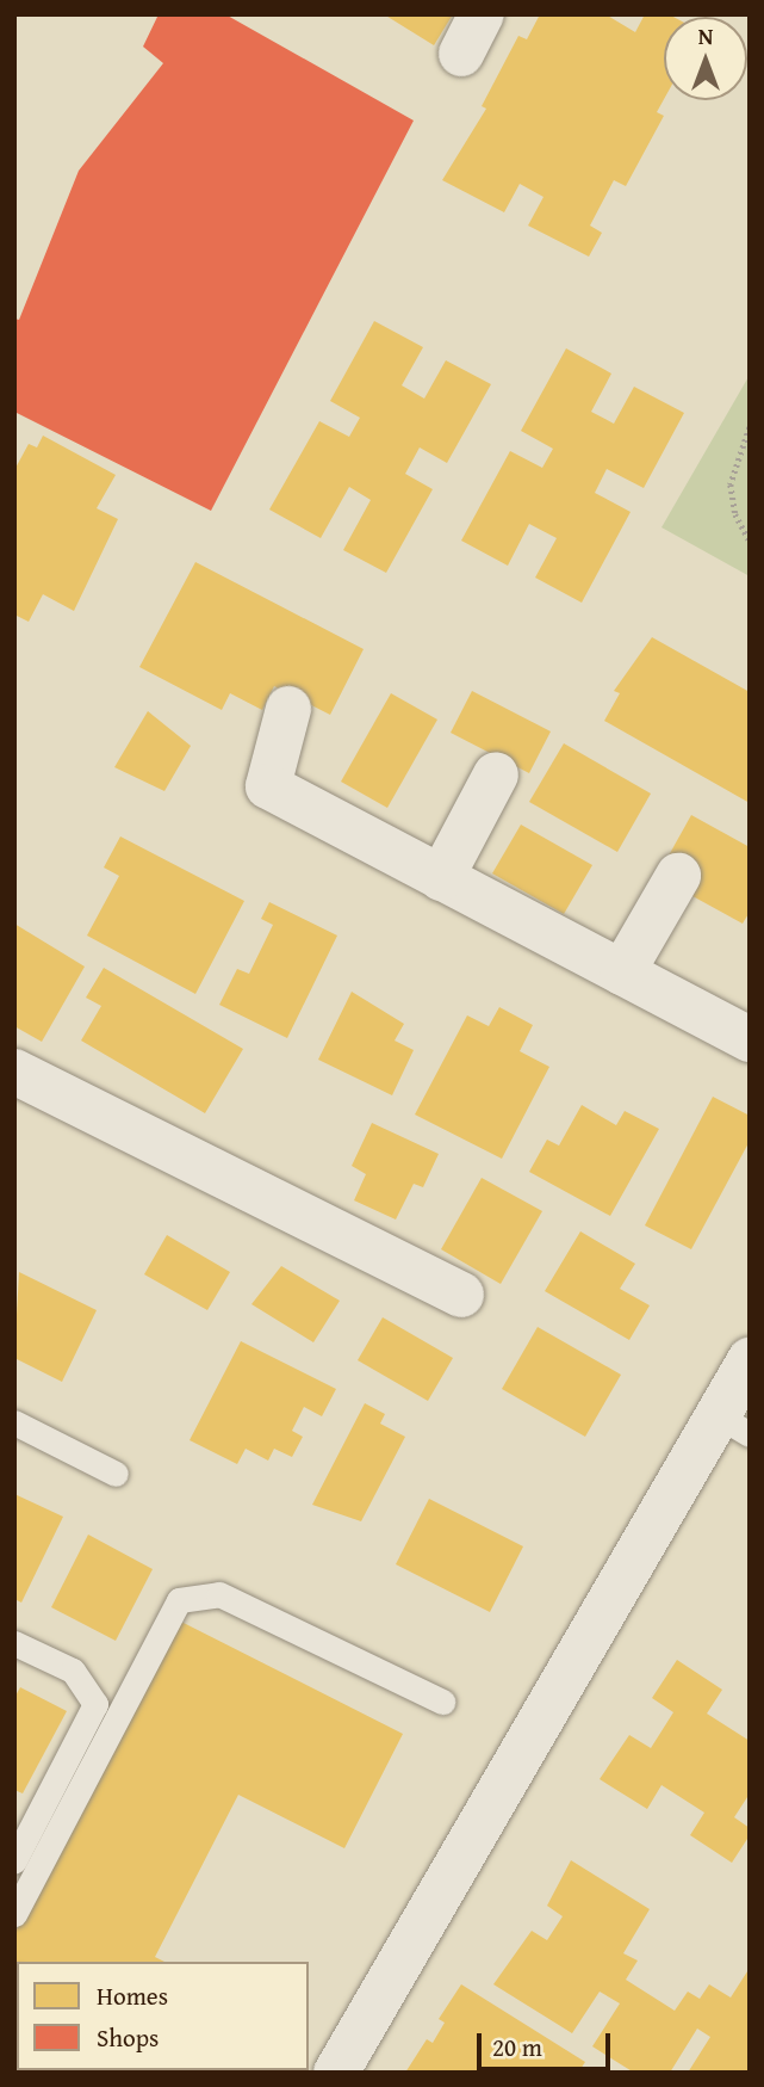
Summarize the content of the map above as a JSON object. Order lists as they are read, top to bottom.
{
  "legend": ["Homes", "Shops"],
  "scale_bar": "20 m",
  "north": "top"
}
